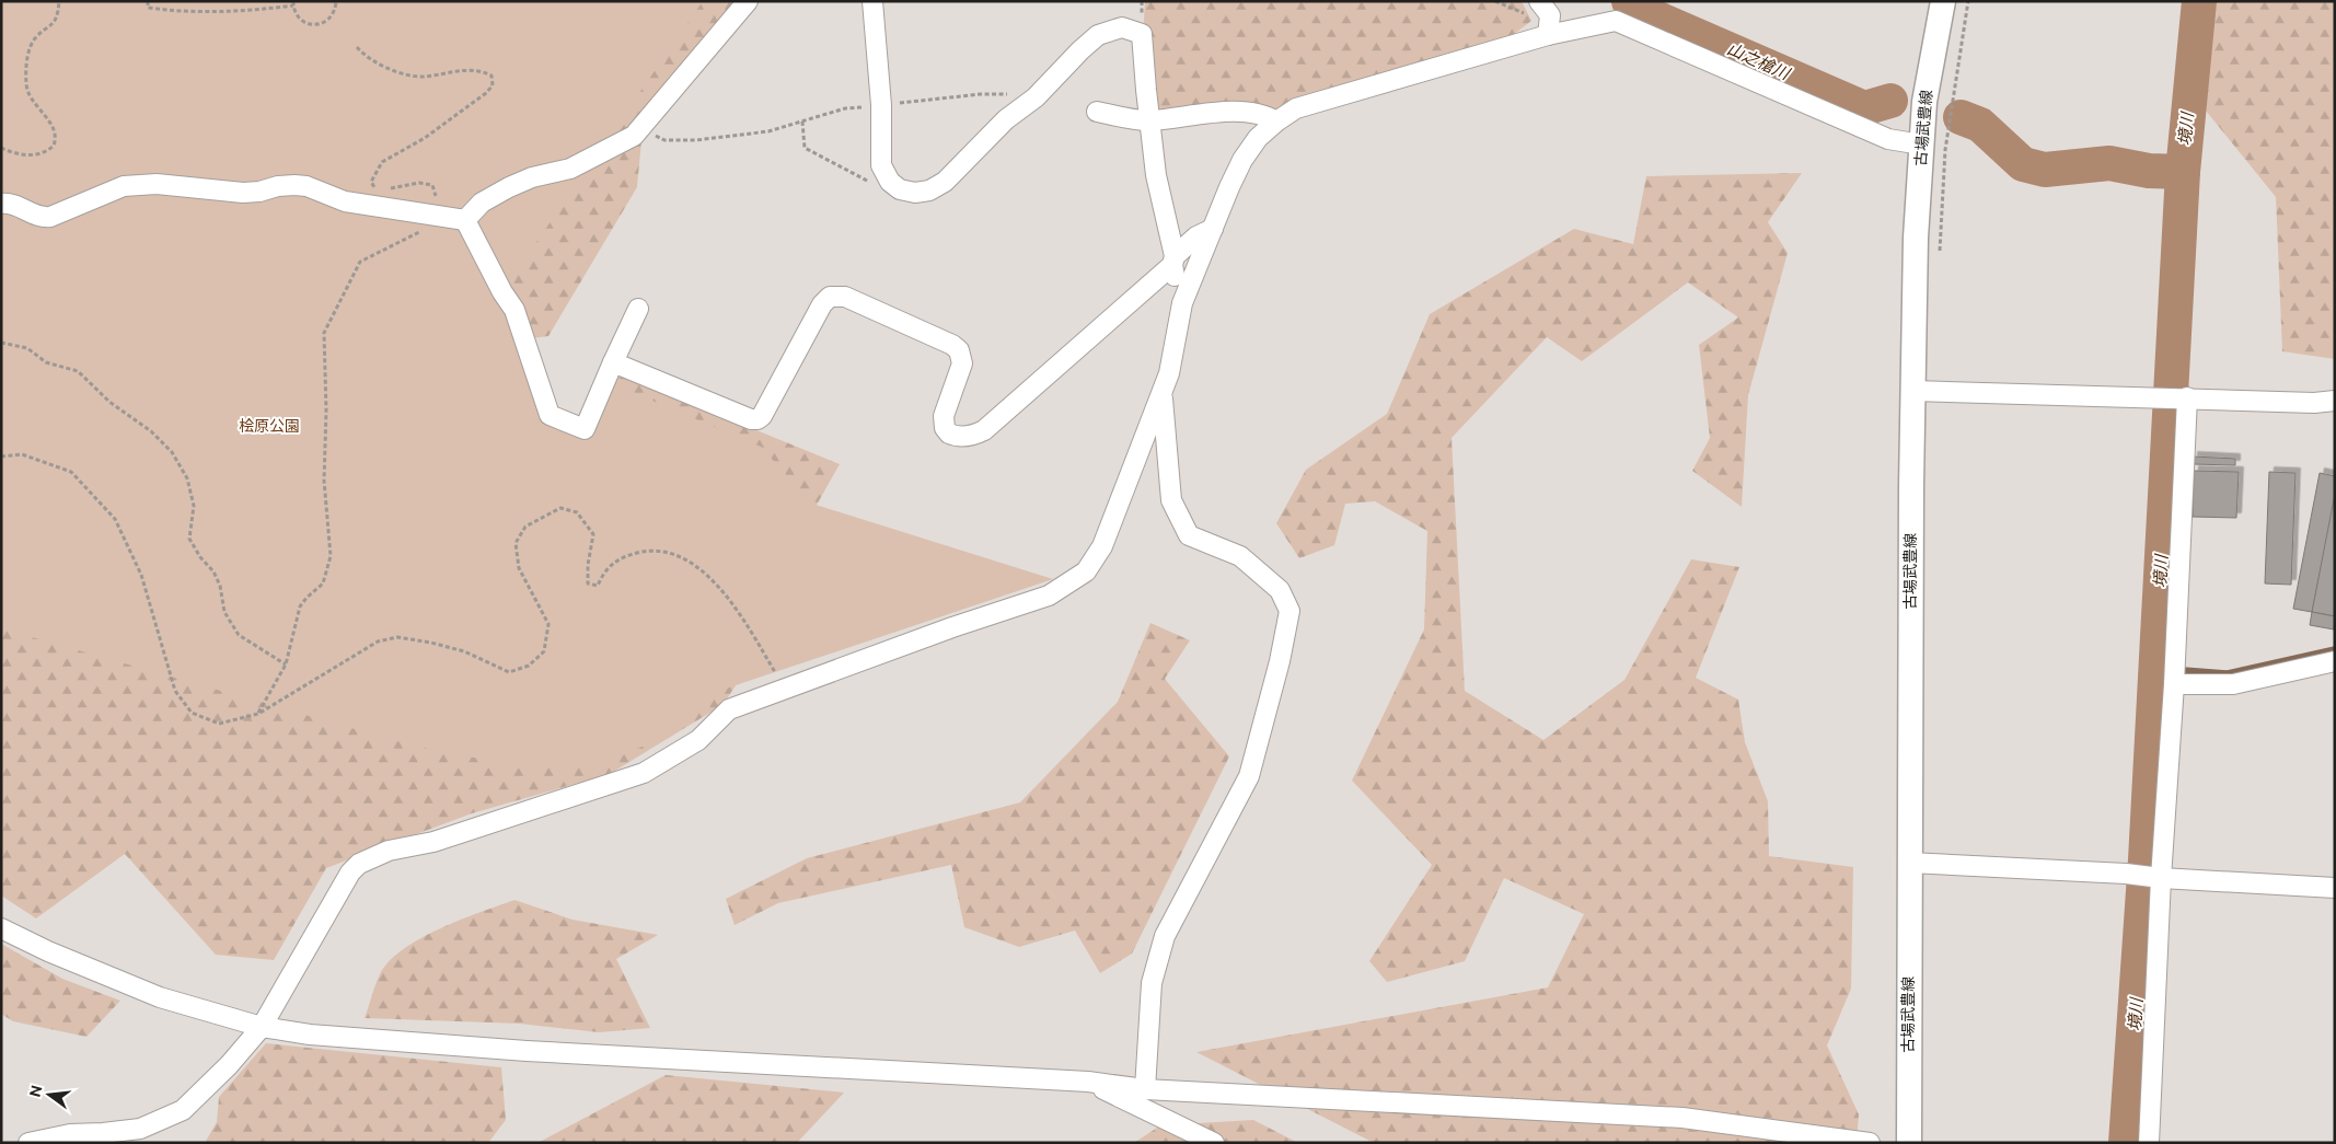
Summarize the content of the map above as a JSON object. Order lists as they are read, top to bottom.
{
  "streets": {
    "main road": ["古場武豊線"]
  },
  "water": ["山之槍川", "境川"],
  "parks": ["桧原公園"],
  "north": "left"
}
